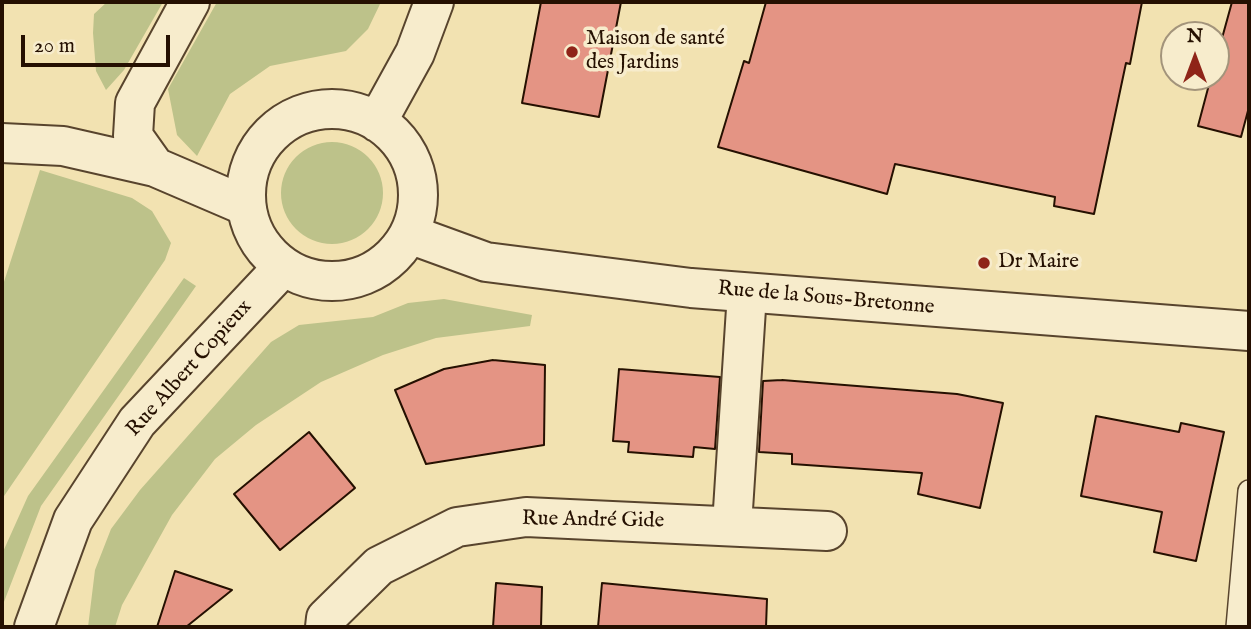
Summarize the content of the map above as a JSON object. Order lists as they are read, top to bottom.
{
  "streets": {
    "street": ["Rue de la Sous-Bretonne", "Rue Albert Copieux", "Rue André Gide"]
  },
  "crossings": [
    ["Rue de la Sous-Bretonne", "Rue Albert Copieux"]
  ],
  "places": ["Maison de santé des Jardins", "Dr Maire"],
  "scale_bar": "20 m",
  "north": "top"
}
